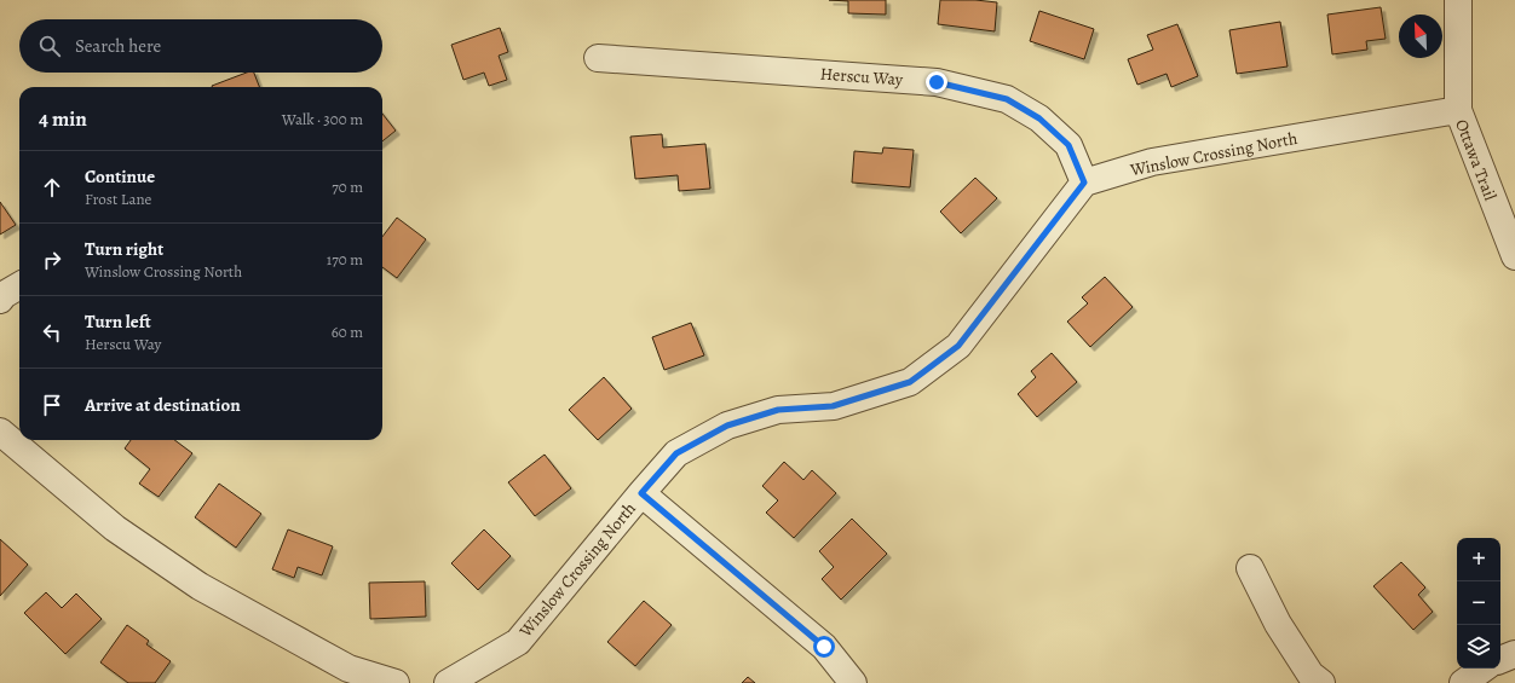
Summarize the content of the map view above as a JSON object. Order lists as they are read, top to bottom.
{
  "streets": {
    "street": ["Herscu Way", "Winslow Crossing North", "Ottawa Trail"]
  },
  "crossings": [
    ["Herscu Way", "Winslow Crossing North"],
    ["Winslow Crossing North", "Ottawa Trail"]
  ],
  "north": "top left",
  "page": {
    "search": "Search here",
    "heading": ["4 min", "Walk · 300 m"],
    "list": [
      ["Continue", "Frost Lane", "70 m"],
      ["Turn right", "Winslow Crossing North", "170 m"],
      ["Turn left", "Herscu Way", "60 m"],
      "Arrive at destination"
    ],
    "map_buttons": ["+", "−"]
  }
}
